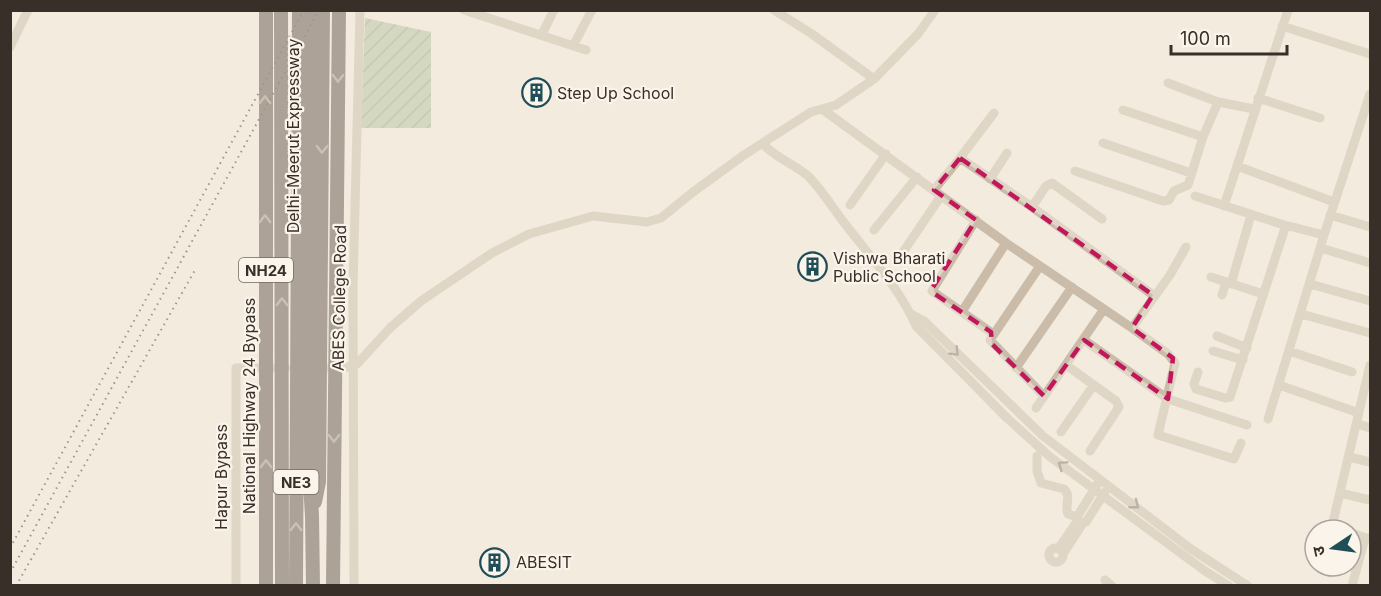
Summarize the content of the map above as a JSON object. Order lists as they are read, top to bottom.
{
  "streets": {
    "highway": [
      "Delhi-Meerut Expressway",
      "NH24",
      "National Highway 24 Bypass",
      "NE3"
    ],
    "street": ["ABES College Road", "Hapur Bypass"]
  },
  "crossings": [
    ["ABES College Road", "Hapur Bypass"]
  ],
  "places": {
    "building": ["Step Up School", "Vishwa Bharati Public School", "ABESIT"]
  },
  "scale_bar": "100 m",
  "north": "left"
}
